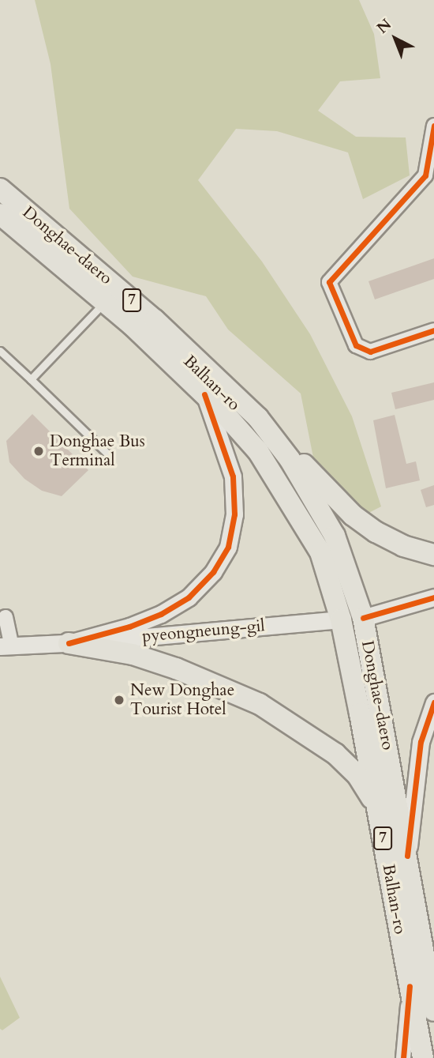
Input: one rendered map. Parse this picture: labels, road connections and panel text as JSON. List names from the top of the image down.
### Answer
{
  "streets": {
    "main road": ["Donghae-daero", "7", "Balhan-ro"],
    "street": ["pyeongneung-gil"]
  },
  "crossings": [
    ["Balhan-ro", "pyeongneung-gil"]
  ],
  "places": ["Donghae Bus Terminal", "New Donghae Tourist Hotel"],
  "north": "top left"
}
